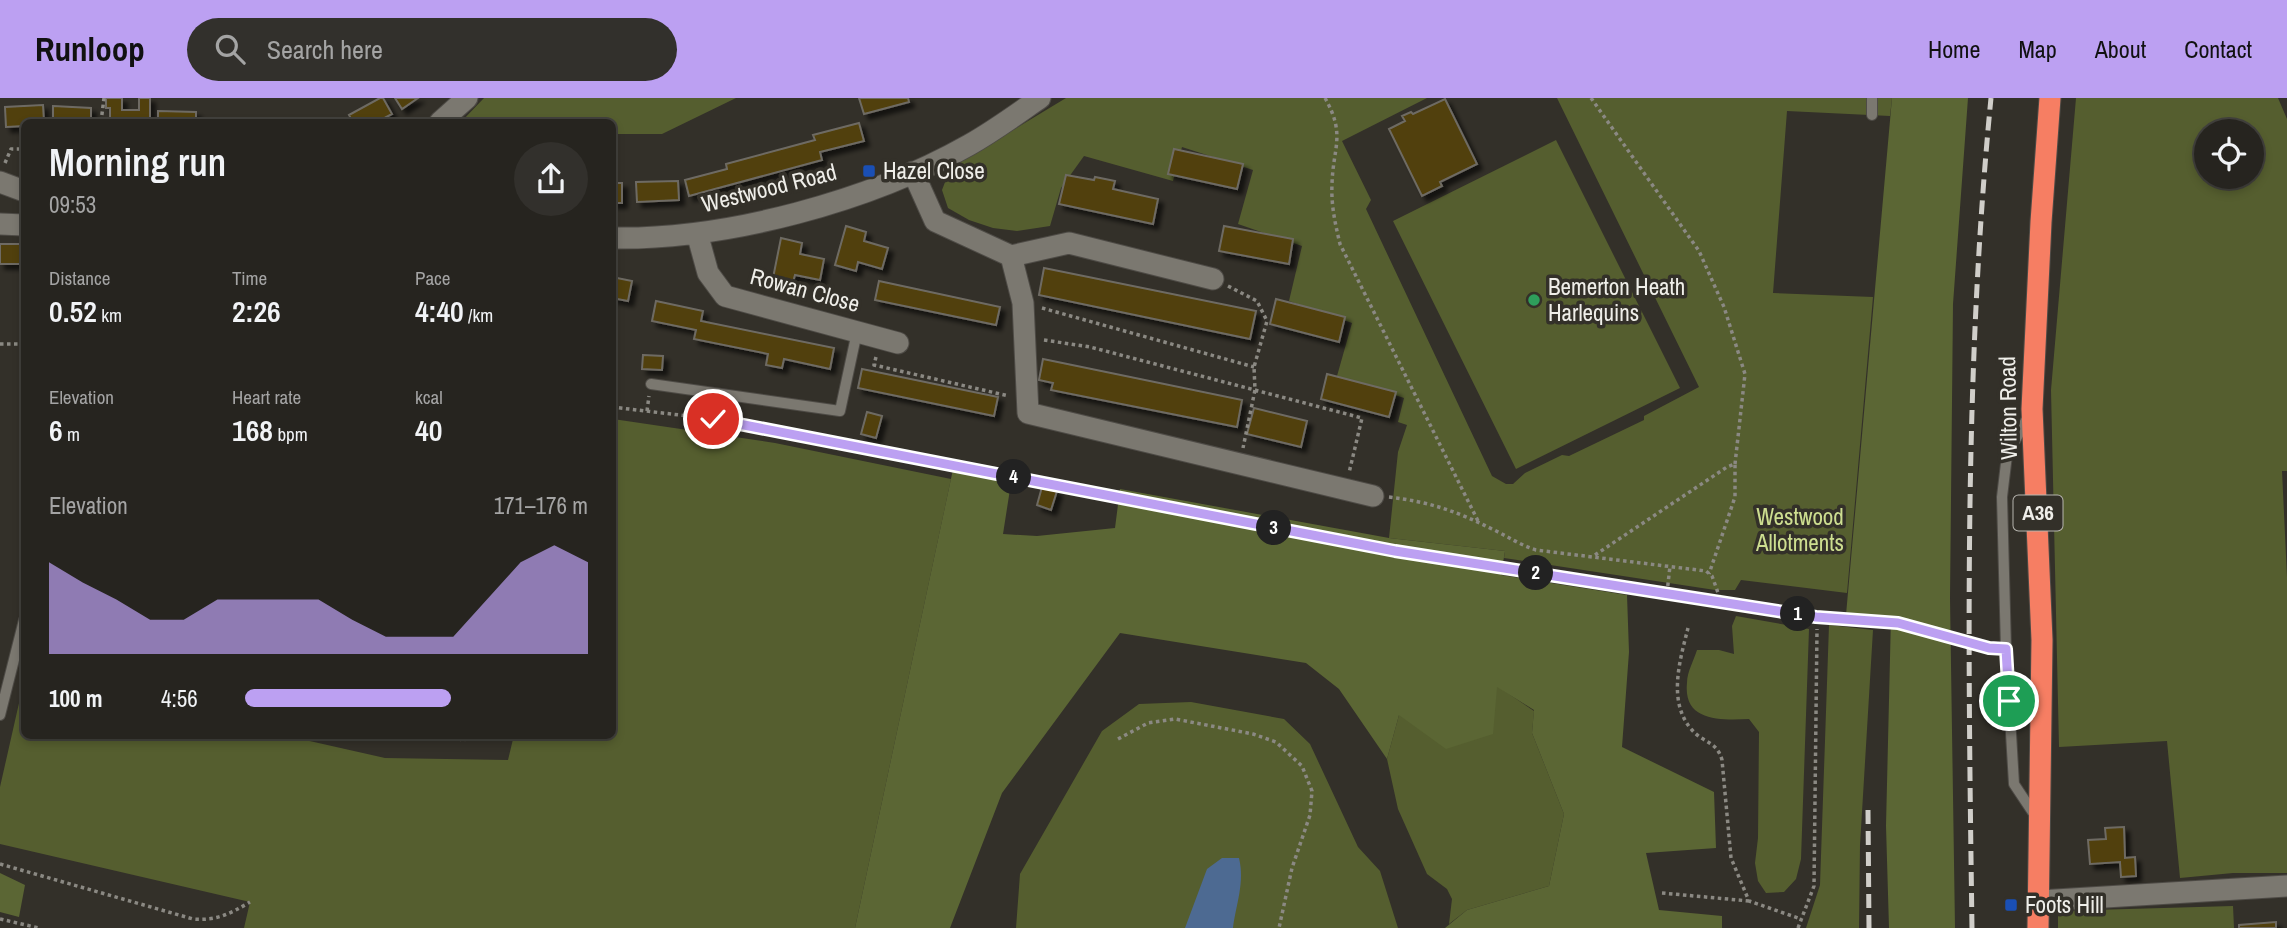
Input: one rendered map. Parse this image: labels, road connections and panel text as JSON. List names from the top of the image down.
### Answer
{
  "streets": {
    "highway": ["Wilton Road", "A36"],
    "street": ["Westwood Road", "Rowan Close"]
  },
  "crossings": [
    ["Westwood Road", "Rowan Close"]
  ],
  "parks": ["Westwood Allotments"],
  "places": {
    "transit": ["Hazel Close", "Foots Hill"],
    "other": ["Bemerton Heath Harlequins"]
  },
  "page": {
    "header": "Runloop",
    "search": "Search here",
    "nav": [
      "Home",
      "Map",
      "About",
      "Contact"
    ],
    "heading": ["Morning run", "09:53"],
    "stats": [
      ["Distance", "0.52 km"],
      ["Time", "2:26"],
      ["Pace", "4:40 /km"],
      ["Elevation", "6 m"],
      ["Heart rate", "168 bpm"],
      ["kcal", "40"]
    ],
    "pins": [
      "4",
      "3",
      "2",
      "1"
    ],
    "chart": ["Elevation", "171–176 m"],
    "list": [
      {
        "name": "100 m",
        "note": "4:56"
      }
    ]
  }
}
